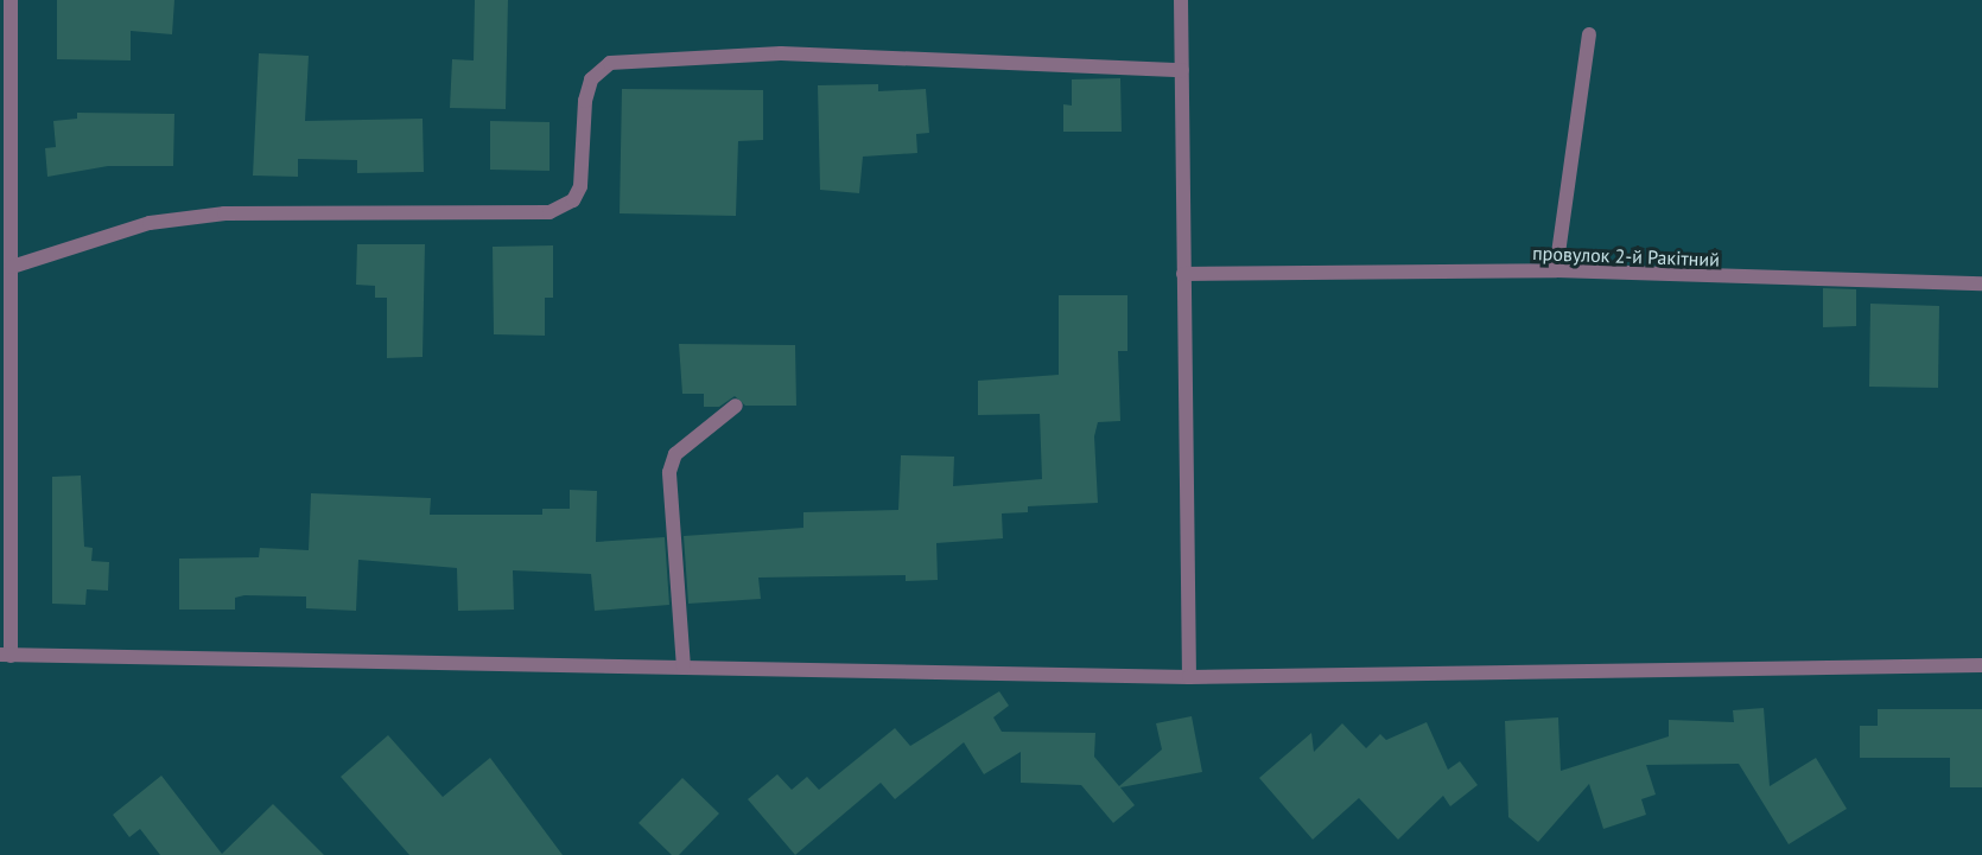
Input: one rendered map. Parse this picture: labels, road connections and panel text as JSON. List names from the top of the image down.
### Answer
{
  "streets": {
    "street": ["провулок 2-й Ракітний"]
  }
}
